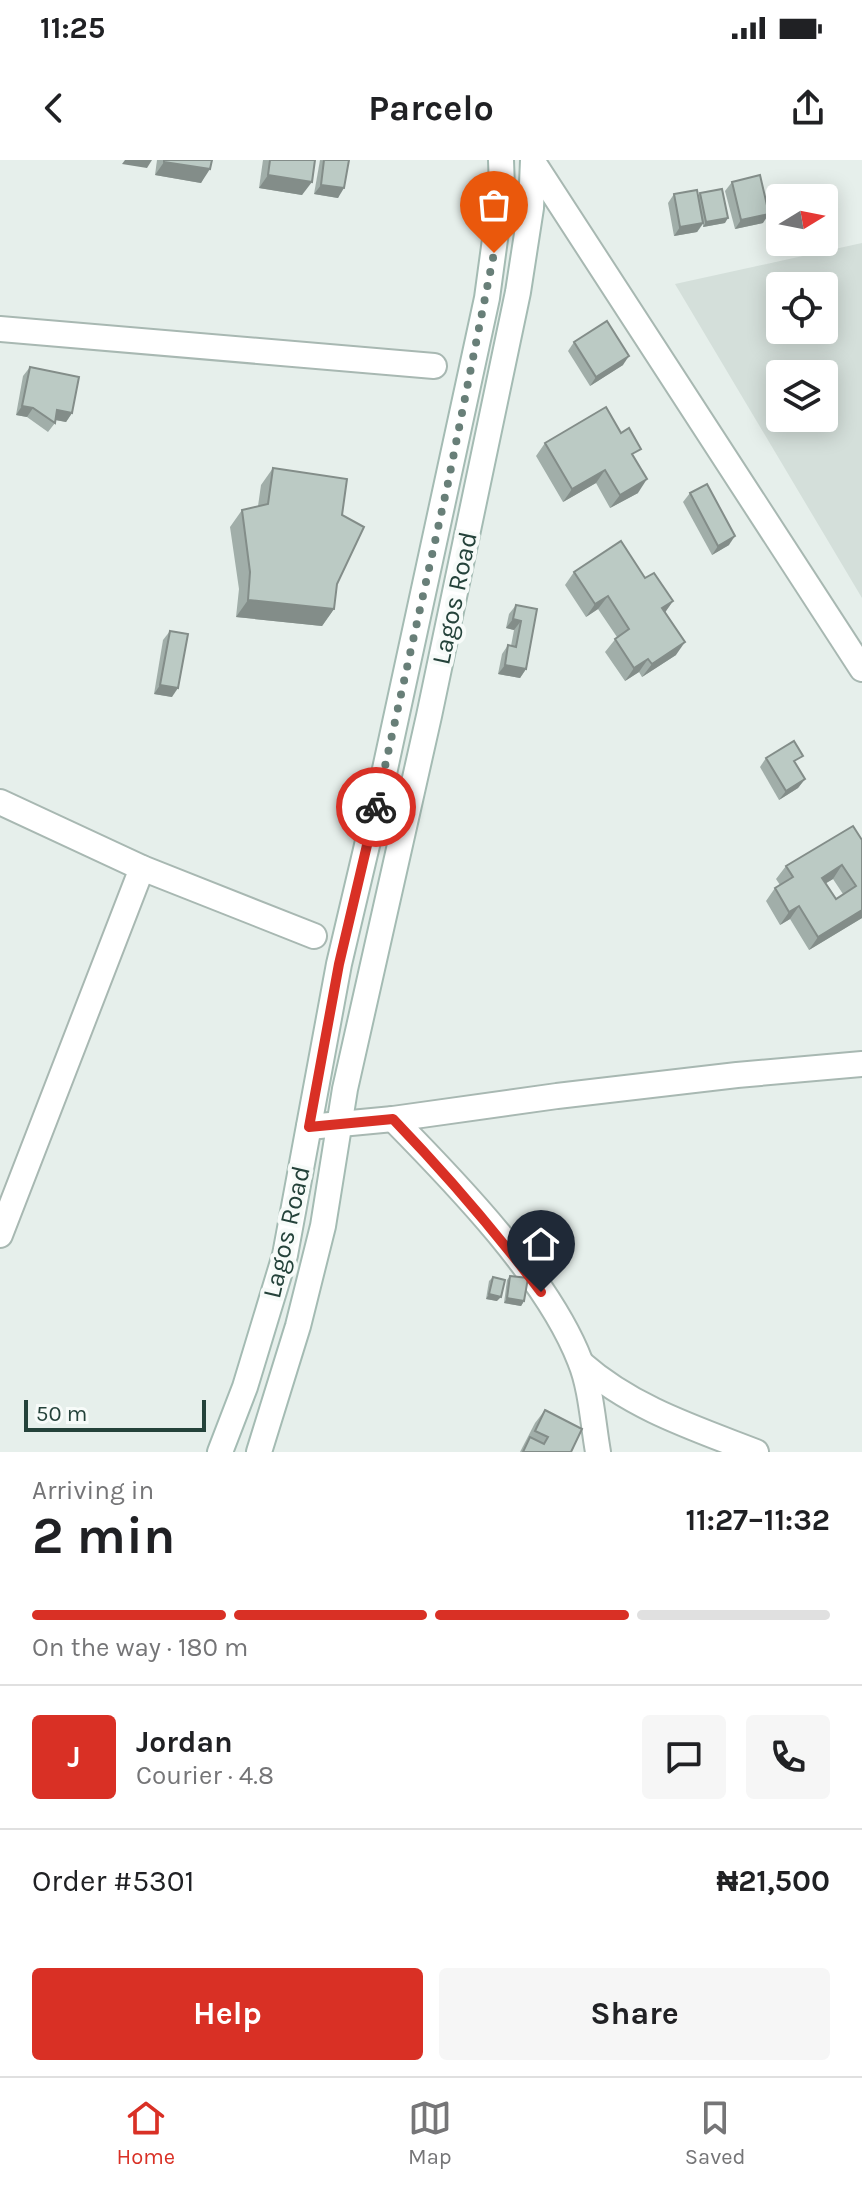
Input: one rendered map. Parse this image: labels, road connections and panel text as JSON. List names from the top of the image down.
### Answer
{
  "streets": {
    "street": ["Lagos Road"]
  },
  "scale_bar": "50 m",
  "north": "right",
  "page": {
    "status": "11:25",
    "header": "Parcelo",
    "scale": "50 m",
    "heading": ["2 min", "Arriving in", "11:27–11:32"],
    "panel": [
      "Jordan",
      "Courier · 4.8",
      "Order #5301",
      "₦21,500"
    ],
    "bar": "On the way · 180 m",
    "round": "J",
    "buttons": ["Help", "Share"],
    "tabs": ["Home", "Map", "Saved"]
  }
}
